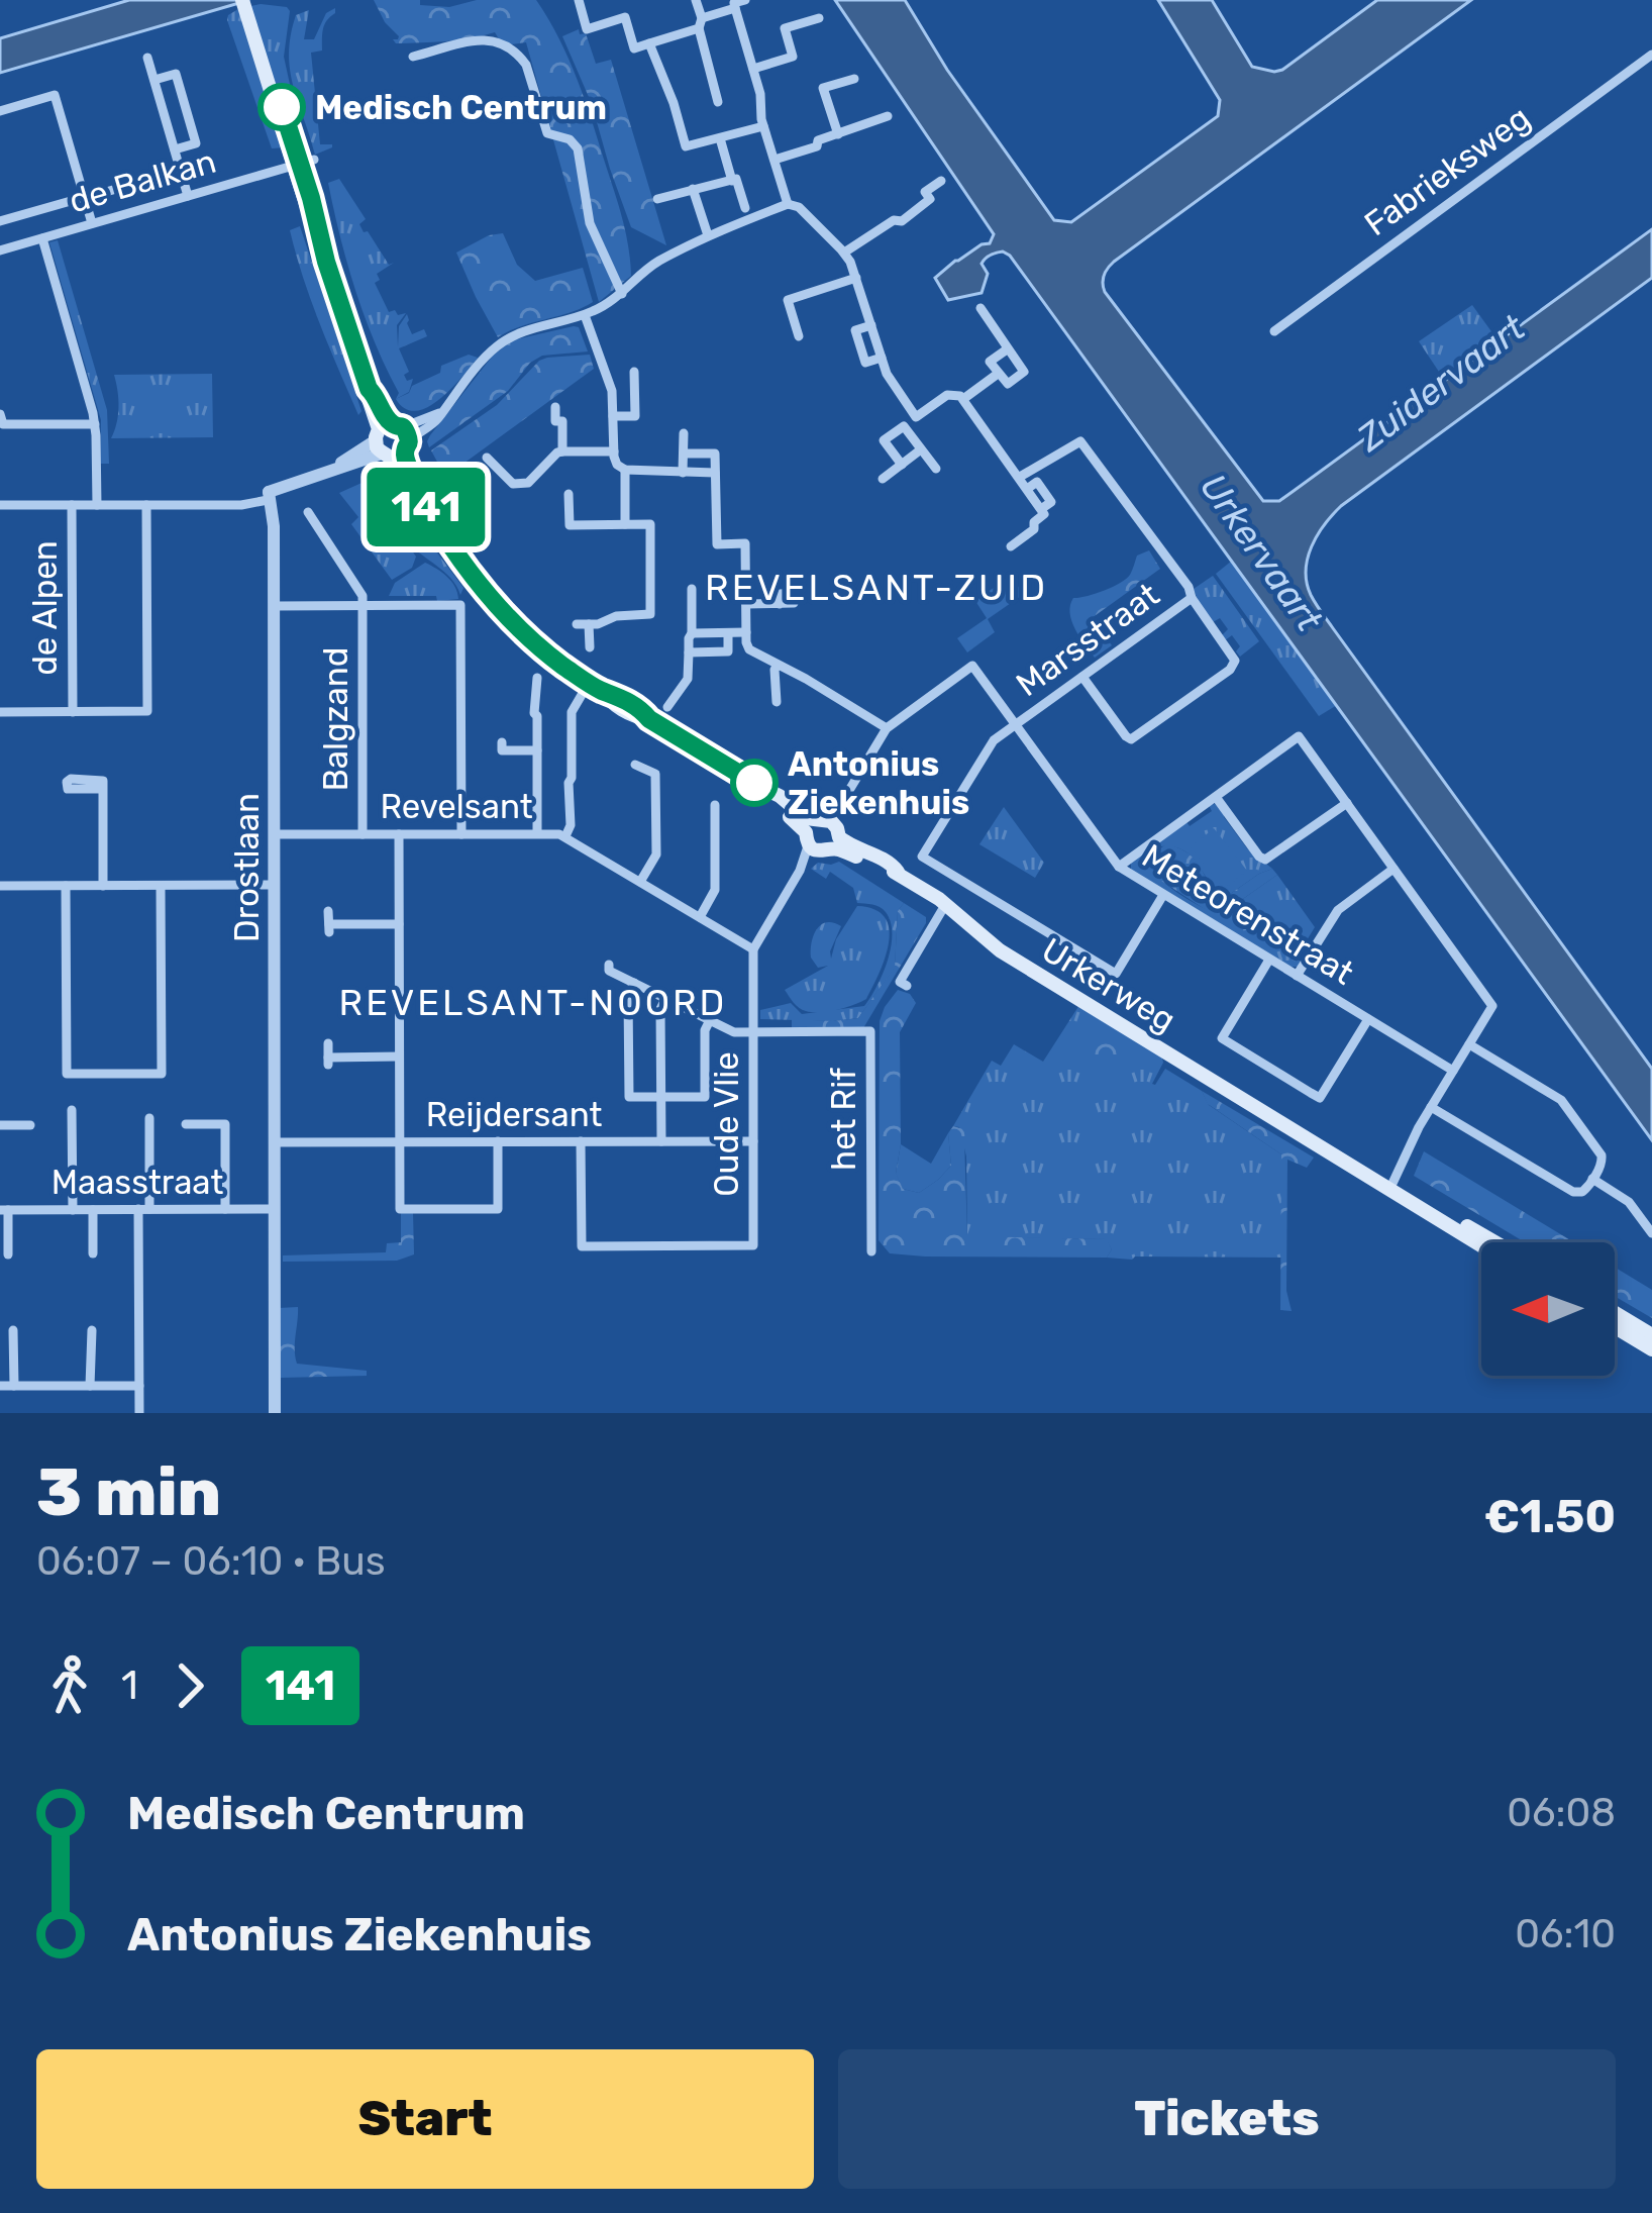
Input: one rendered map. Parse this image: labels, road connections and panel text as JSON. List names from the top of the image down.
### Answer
{
  "streets": {
    "main road": ["Urkerweg"],
    "street": [
      "Fabrieksweg",
      "de Balkan",
      "de Alpen",
      "Marsstraat",
      "Balgzand",
      "Revelsant",
      "Drostlaan",
      "Meteorenstraat",
      "Reijdersant",
      "het Rif",
      "Oude Vlie",
      "Maasstraat"
    ]
  },
  "crossings": [
    ["de Balkan", "Urkerweg"],
    ["Marsstraat", "Meteorenstraat"],
    ["Balgzand", "Revelsant"],
    ["Revelsant", "Drostlaan"],
    ["Revelsant", "Oude Vlie"],
    ["Drostlaan", "Reijdersant"],
    ["Drostlaan", "Maasstraat"],
    ["Reijdersant", "Oude Vlie"],
    ["het Rif", "Oude Vlie"]
  ],
  "districts": ["REVELSANT-ZUID", "REVELSANT-NOORD"],
  "water": ["Zuidervaart", "Urkervaart"],
  "places": ["Medisch Centrum", "Antonius Ziekenhuis"],
  "lines": ["bus line 141"],
  "north": "left",
  "page": {
    "on_map": "141",
    "heading": ["3 min", "06:07 – 06:10 · Bus", "€1.50"],
    "legs": ["1", "141"],
    "list": [
      {
        "name": "Medisch Centrum",
        "value": "06:08"
      },
      {
        "name": "Antonius Ziekenhuis",
        "value": "06:10"
      }
    ],
    "buttons": ["Start", "Tickets"]
  }
}
